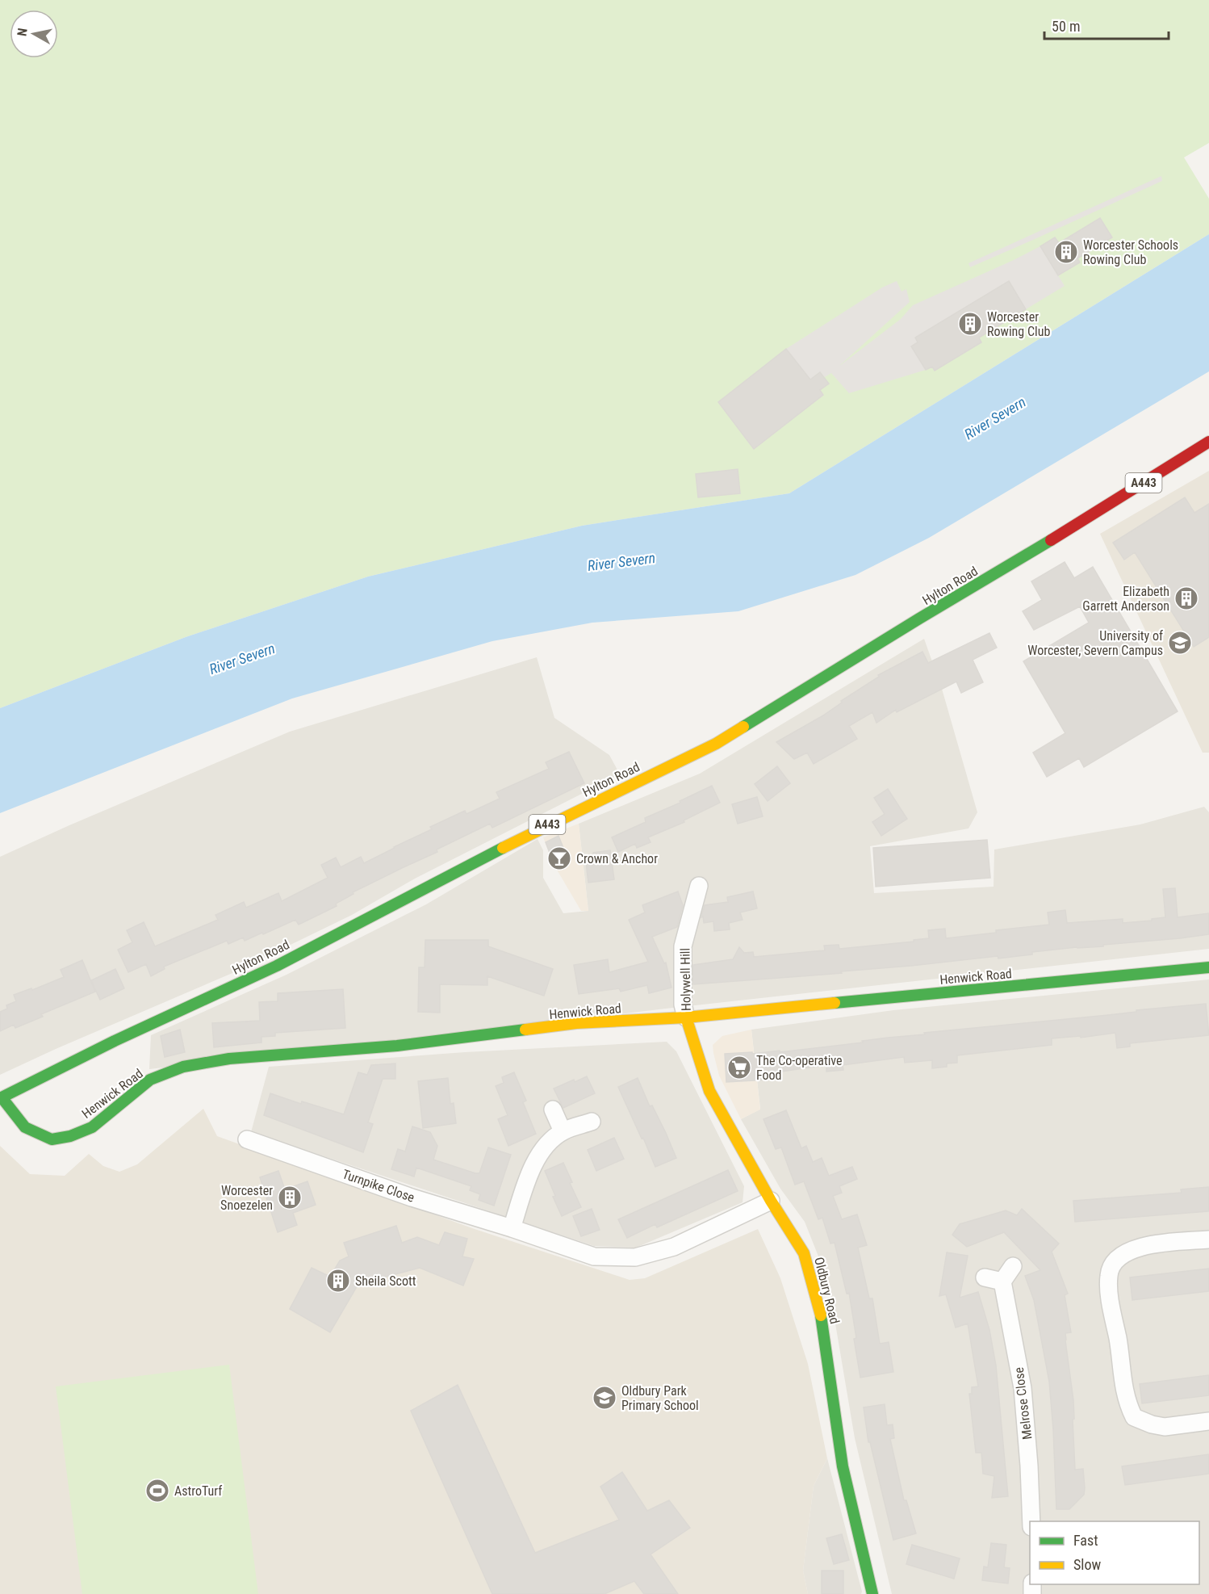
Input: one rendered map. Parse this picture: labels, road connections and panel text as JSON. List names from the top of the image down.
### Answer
{
  "streets": {
    "main road": [
      "A443",
      "Hylton Road",
      "Henwick Road",
      "Oldbury Road"
    ],
    "street": ["Holywell Hill", "Turnpike Close", "Melrose Close"]
  },
  "crossings": [
    ["Hylton Road", "Henwick Road"],
    ["Henwick Road", "Holywell Hill"],
    ["Henwick Road", "Oldbury Road"],
    ["Holywell Hill", "Oldbury Road"],
    ["Turnpike Close", "Oldbury Road"]
  ],
  "water": ["River Severn"],
  "places": {
    "building": [
      "Worcester Schools Rowing Club",
      "Worcester Rowing Club",
      "Elizabeth Garrett Anderson",
      "Worcester Snoezelen",
      "Sheila Scott"
    ],
    "school or university": ["University of Worcester, Severn Campus", "Oldbury Park Primary School"],
    "bar": ["Crown & Anchor"],
    "supermarket": ["The Co-operative Food"],
    "sports": ["AstroTurf"]
  },
  "legend": ["Fast", "Slow"],
  "scale_bar": "50 m",
  "north": "left"
}
